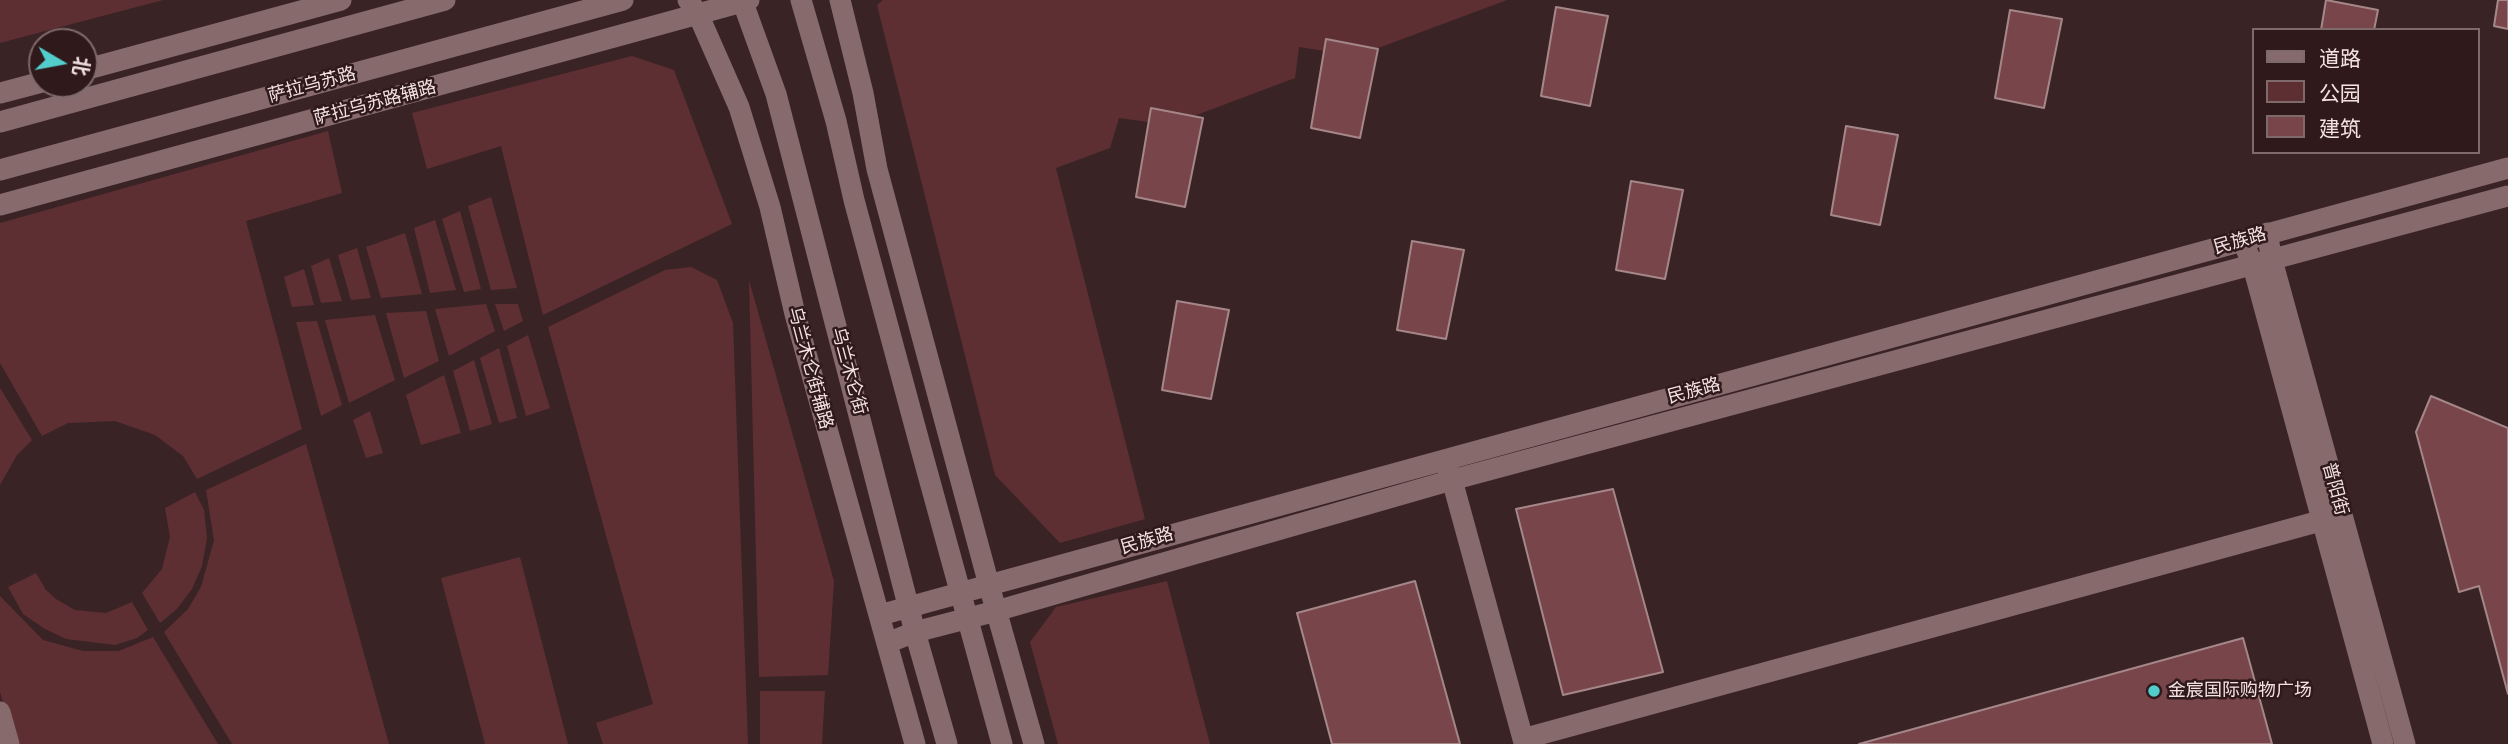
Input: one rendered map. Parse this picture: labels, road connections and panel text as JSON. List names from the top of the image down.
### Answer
{
  "streets": {
    "street": [
      "萨拉乌苏路",
      "萨拉乌苏路辅路",
      "民族路",
      "乌兰木仑街辅路",
      "乌兰木仑街",
      "普阳街"
    ]
  },
  "crossings": [
    ["萨拉乌苏路辅路", "乌兰木仑街辅路"],
    ["萨拉乌苏路辅路", "乌兰木仑街"],
    ["民族路", "乌兰木仑街辅路"],
    ["民族路", "乌兰木仑街"],
    ["民族路", "普阳街"]
  ],
  "places": ["金宸国际购物广场"],
  "legend": ["道路", "公园", "建筑"],
  "north": "right"
}
